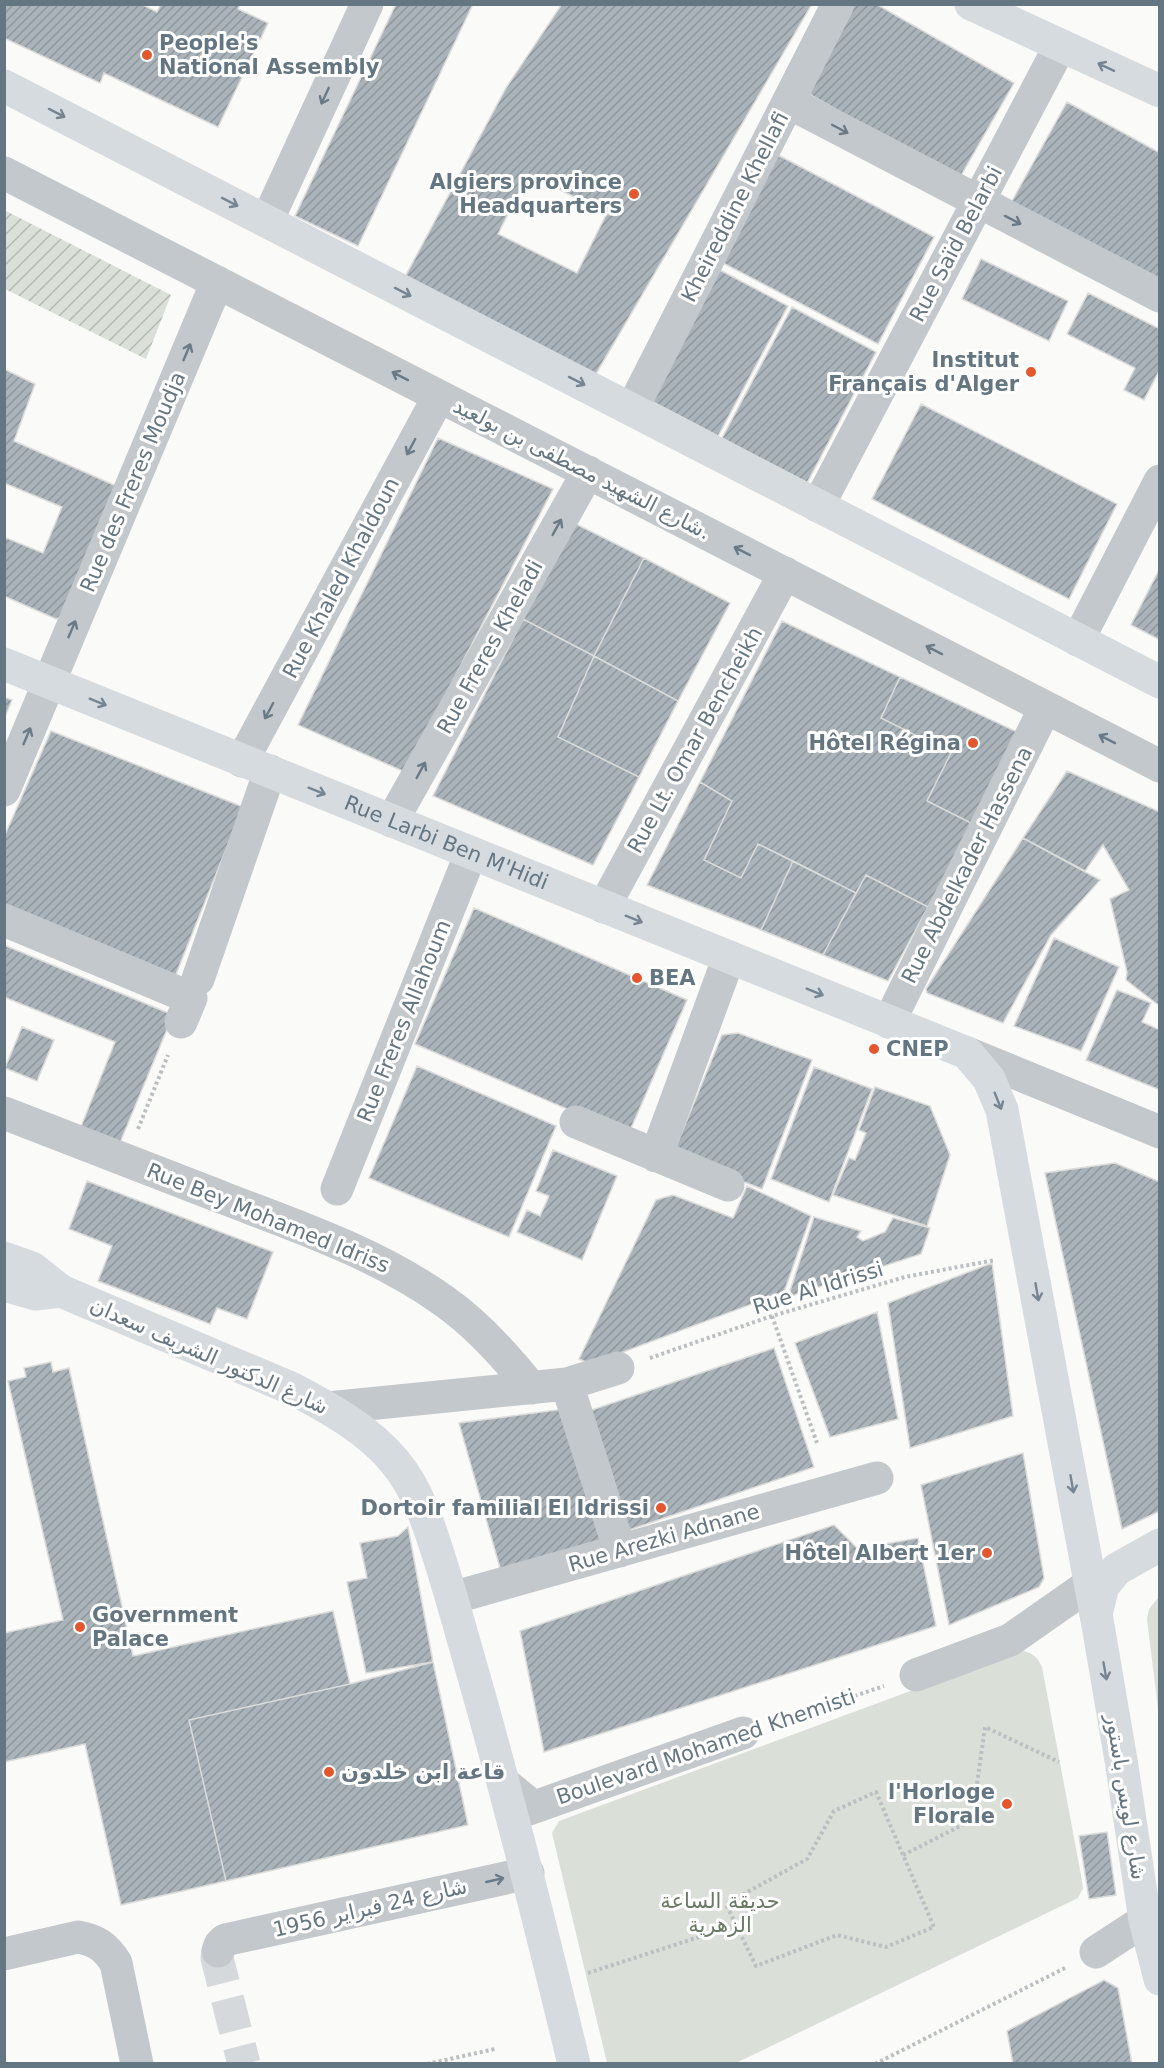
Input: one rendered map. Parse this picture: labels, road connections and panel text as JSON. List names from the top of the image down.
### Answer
{
  "streets": {
    "main road": ["Rue Larbi Ben M'Hidi", "شارغ الدكتور الشريف سعدان", "شارع لويس باستور"],
    "street": [
      "Kheireddine Khellafi",
      "Rue Saïd Belarbi",
      "شارع الشهيد مصطفى بن بولعيد.",
      "Rue des Freres Moudja",
      "Rue Khaled Khaldoun",
      "Rue Freres Kheladi",
      "Rue Lt. Omar Bencheikh",
      "Rue Abdelkader Hassena",
      "Rue Freres Allahoum",
      "Rue Bey Mohamed Idriss",
      "Rue Arezki Adnane",
      "Boulevard Mohamed Khemisti",
      "شارع 24 فبراير 1956"
    ],
    "path": ["Rue Al Idrissi"]
  },
  "crossings": [
    ["شارع الشهيد مصطفى بن بولعيد.", "Rue des Freres Moudja"],
    ["شارع الشهيد مصطفى بن بولعيد.", "Rue Khaled Khaldoun"],
    ["شارع الشهيد مصطفى بن بولعيد.", "Rue Freres Kheladi"],
    ["شارع الشهيد مصطفى بن بولعيد.", "Rue Lt. Omar Bencheikh"],
    ["شارع الشهيد مصطفى بن بولعيد.", "Rue Abdelkader Hassena"],
    ["Rue des Freres Moudja", "Rue Larbi Ben M'Hidi"],
    ["Rue Khaled Khaldoun", "Rue Larbi Ben M'Hidi"],
    ["Rue Freres Kheladi", "Rue Larbi Ben M'Hidi"],
    ["Rue Lt. Omar Bencheikh", "Rue Larbi Ben M'Hidi"],
    ["Rue Larbi Ben M'Hidi", "Rue Abdelkader Hassena"],
    ["Rue Larbi Ben M'Hidi", "Rue Freres Allahoum"],
    ["Rue Larbi Ben M'Hidi", "شارع لويس باستور"],
    ["Rue Al Idrissi", "شارع لويس باستور"],
    ["شارغ الدكتور الشريف سعدان", "Rue Arezki Adnane"],
    ["شارغ الدكتور الشريف سعدان", "Boulevard Mohamed Khemisti"],
    ["شارغ الدكتور الشريف سعدان", "شارع 24 فبراير 1956"]
  ],
  "one_way": [
    "شارع الشهيد مصطفى بن بولعيد.",
    "Rue des Freres Moudja",
    "Rue Khaled Khaldoun",
    "Rue Freres Kheladi",
    "Rue Larbi Ben M'Hidi",
    "شارع لويس باستور",
    "شارع 24 فبراير 1956"
  ],
  "parks": ["حديقة الساعة الزهرية"],
  "places": [
    "People's National Assembly",
    "Algiers province Headquarters",
    "Institut Français d'Alger",
    "Hôtel Régina",
    "BEA",
    "CNEP",
    "Dortoir familial El Idrissi",
    "Hôtel Albert 1er",
    "Government Palace",
    "قاعة ابن خلدون",
    "l'Horloge Florale"
  ]
}
